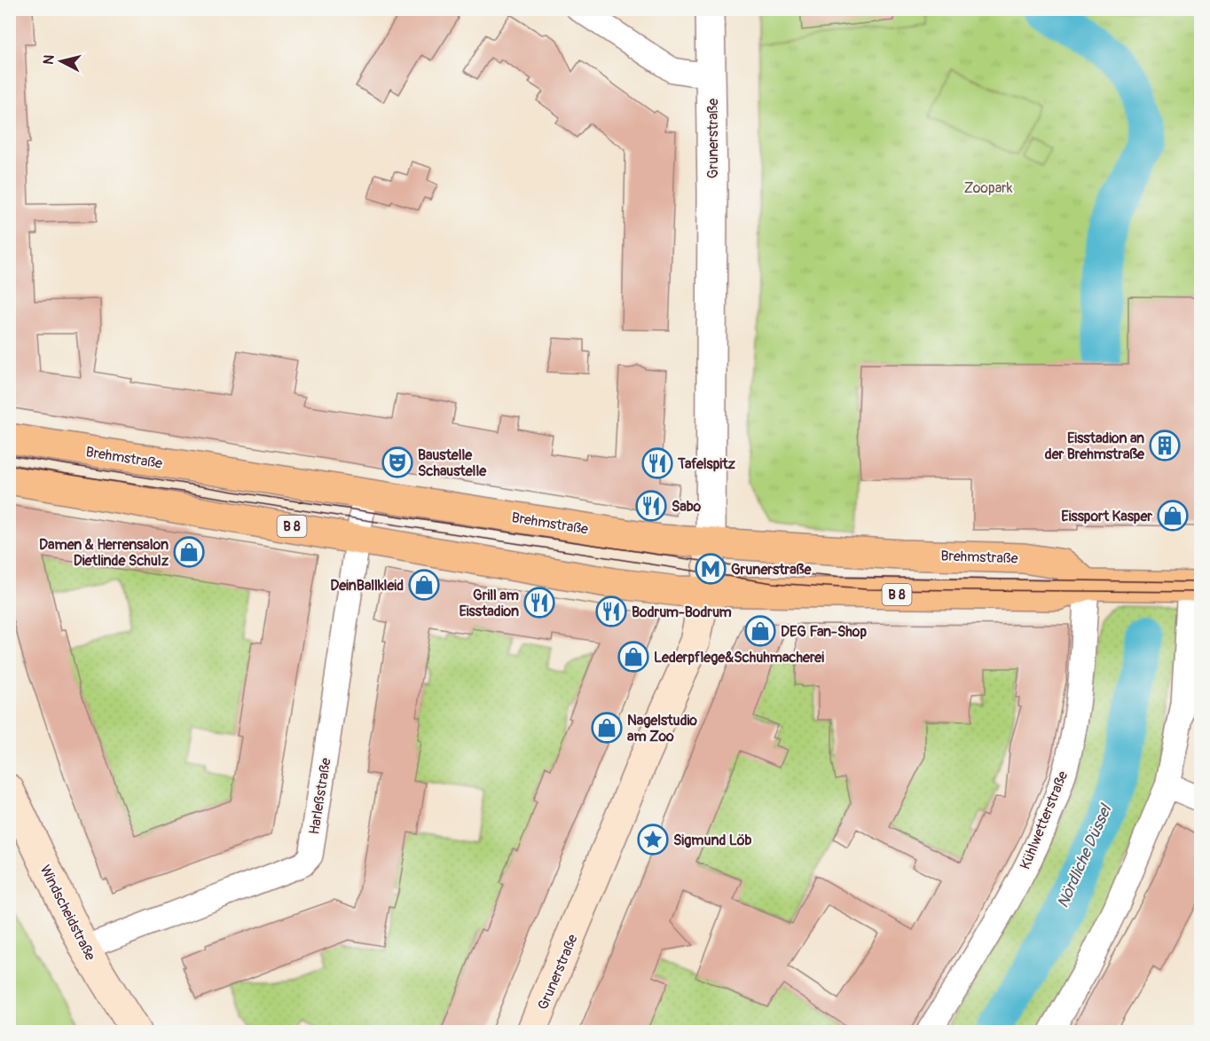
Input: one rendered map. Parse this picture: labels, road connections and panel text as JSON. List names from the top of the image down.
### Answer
{
  "streets": {
    "main road": [
      "Grunerstraße",
      "Brehmstraße",
      "B 8",
      "Windscheidstraße"
    ],
    "street": ["Harleßstraße", "Kühlwetterstraße"]
  },
  "crossings": [
    ["Grunerstraße", "Brehmstraße"],
    ["Grunerstraße", "B 8"],
    ["Brehmstraße", "B 8"],
    ["Brehmstraße", "Harleßstraße"],
    ["Brehmstraße", "Kühlwetterstraße"],
    ["B 8", "Harleßstraße"],
    ["B 8", "Kühlwetterstraße"],
    ["Harleßstraße", "Windscheidstraße"]
  ],
  "water": ["Nördliche Düssel"],
  "parks": ["Zoopark"],
  "places": {
    "building": ["Eisstadion an der Brehmstraße"],
    "theatre": ["Baustelle Schaustelle"],
    "restaurant": [
      "Tafelspitz",
      "Sabo",
      "Grill am Eisstadion",
      "Bodrum-Bodrum"
    ],
    "shop": [
      "Eissport Kasper",
      "Damen & Herrensalon Dietlinde Schulz",
      "DeinBallkleid",
      "DEG Fan-Shop",
      "Lederpflege&Schuhmacherei",
      "Nagelstudio am Zoo"
    ],
    "metro station": ["Grunerstraße"],
    "place": ["Sigmund Löb"]
  },
  "north": "left"
}
